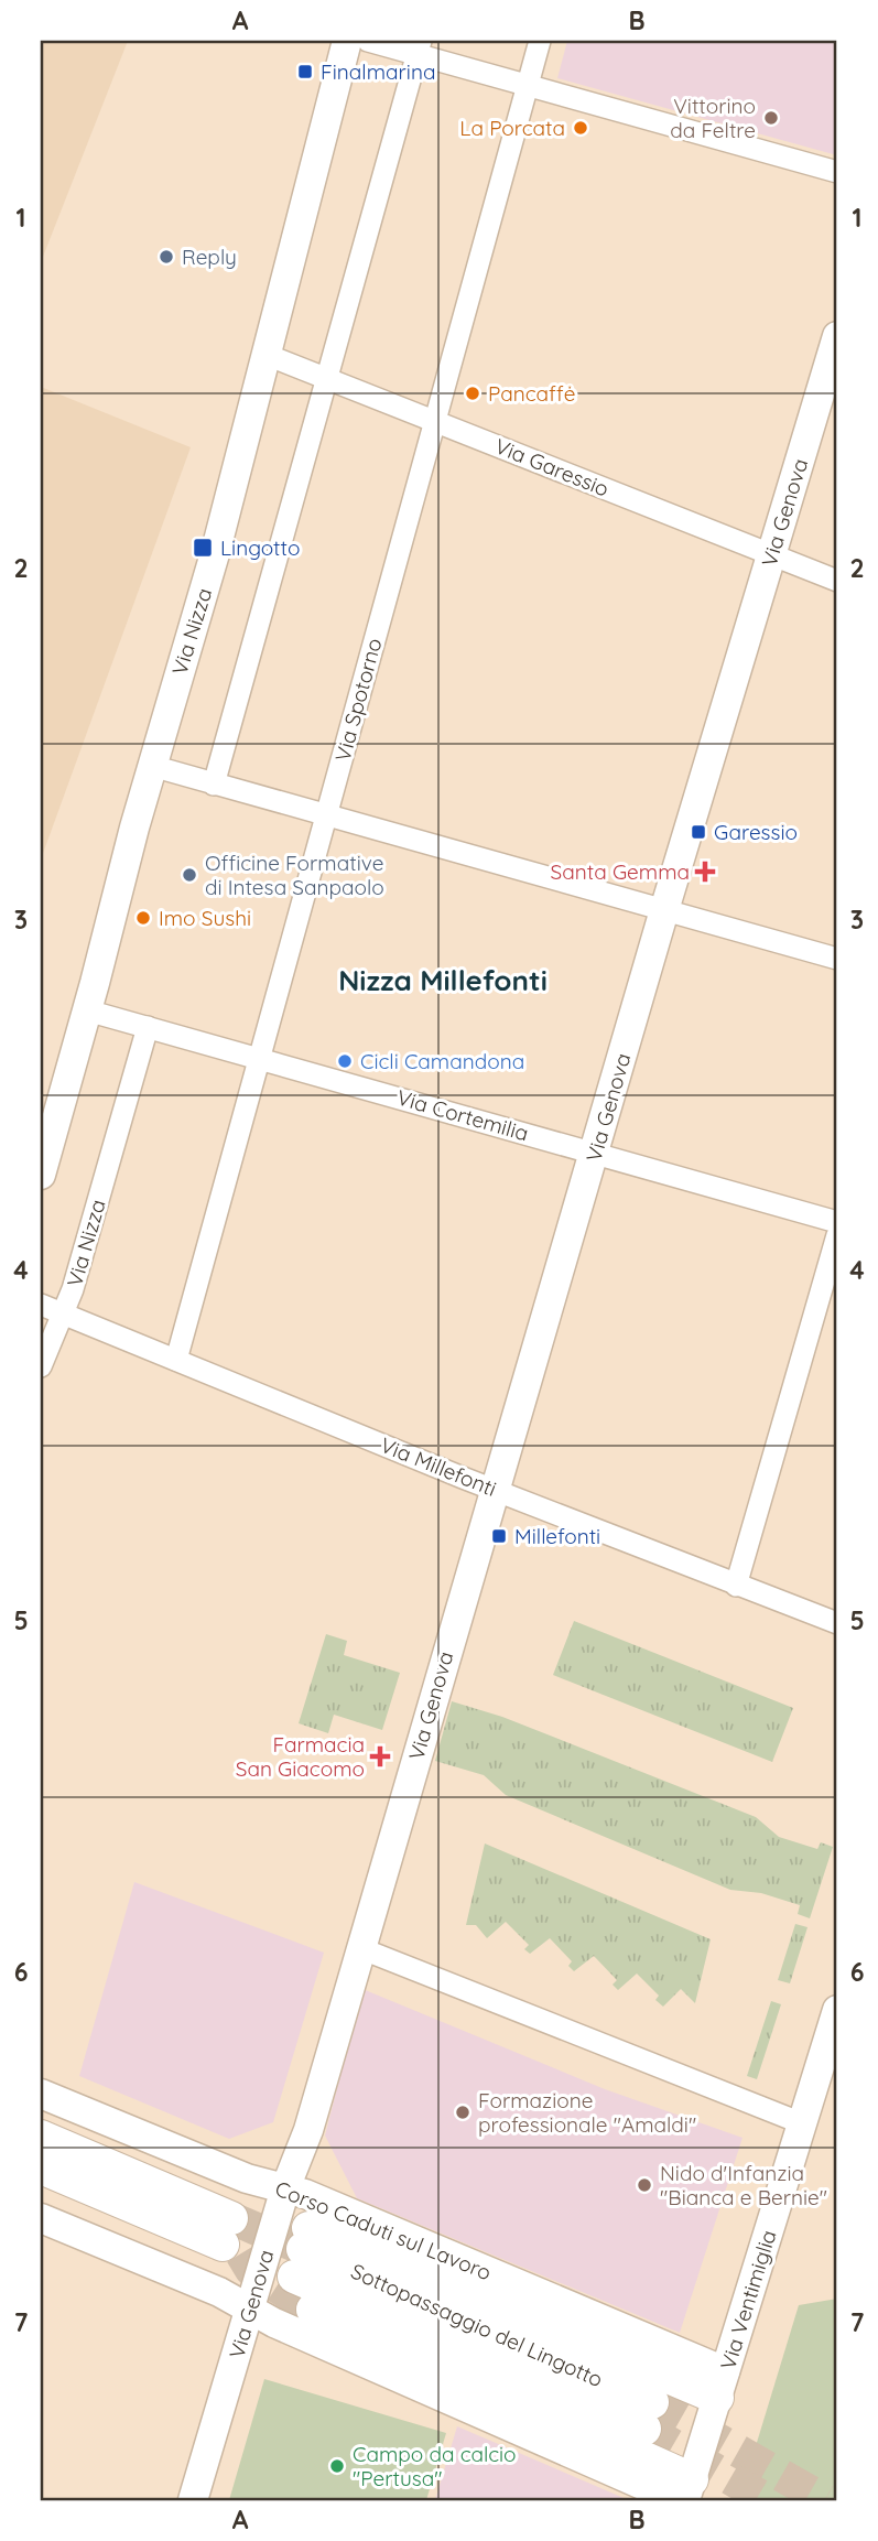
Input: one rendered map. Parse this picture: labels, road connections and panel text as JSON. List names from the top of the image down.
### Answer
{
  "streets": {
    "main road": ["Sottopassaggio del Lingotto"],
    "street": [
      "Via Garessio",
      "Via Genova",
      "Via Nizza",
      "Via Spotorno",
      "Via Cortemilia",
      "Via Millefonti",
      "Corso Caduti sul Lavoro",
      "Via Ventimiglia"
    ]
  },
  "crossings": [
    ["Via Garessio", "Via Genova"],
    ["Via Garessio", "Via Nizza"],
    ["Via Garessio", "Via Spotorno"],
    ["Via Genova", "Via Cortemilia"],
    ["Via Genova", "Via Millefonti"],
    ["Via Genova", "Corso Caduti sul Lavoro"],
    ["Via Nizza", "Via Cortemilia"],
    ["Via Nizza", "Via Millefonti"],
    ["Via Spotorno", "Via Cortemilia"],
    ["Via Spotorno", "Via Millefonti"],
    ["Corso Caduti sul Lavoro", "Via Ventimiglia"],
    ["Corso Caduti sul Lavoro", "Sottopassaggio del Lingotto"],
    ["Via Ventimiglia", "Sottopassaggio del Lingotto"]
  ],
  "districts": ["Nizza Millefonti"],
  "places": {
    "transit": [
      "Finalmarina",
      "Lingotto",
      "Garessio",
      "Millefonti"
    ],
    "other": [
      "Vittorino da Feltre",
      "La Porcata",
      "Reply",
      "Pancaffė",
      "Officine Formative di Intesa Sanpaolo",
      "Imo Sushi",
      "Cicli Camandona",
      "Formazione professionale \"Amaldi\"",
      "Nido d'Infanzia \"Bianca e Bernie\"",
      "Campo da calcio \"Pertusa\""
    ],
    "health": ["Santa Gemma", "Farmacia San Giacomo"]
  },
  "grid": {
    "columns": ["A", "B"],
    "rows": [
      "1",
      "2",
      "3",
      "4",
      "5",
      "6",
      "7"
    ]
  }
}
